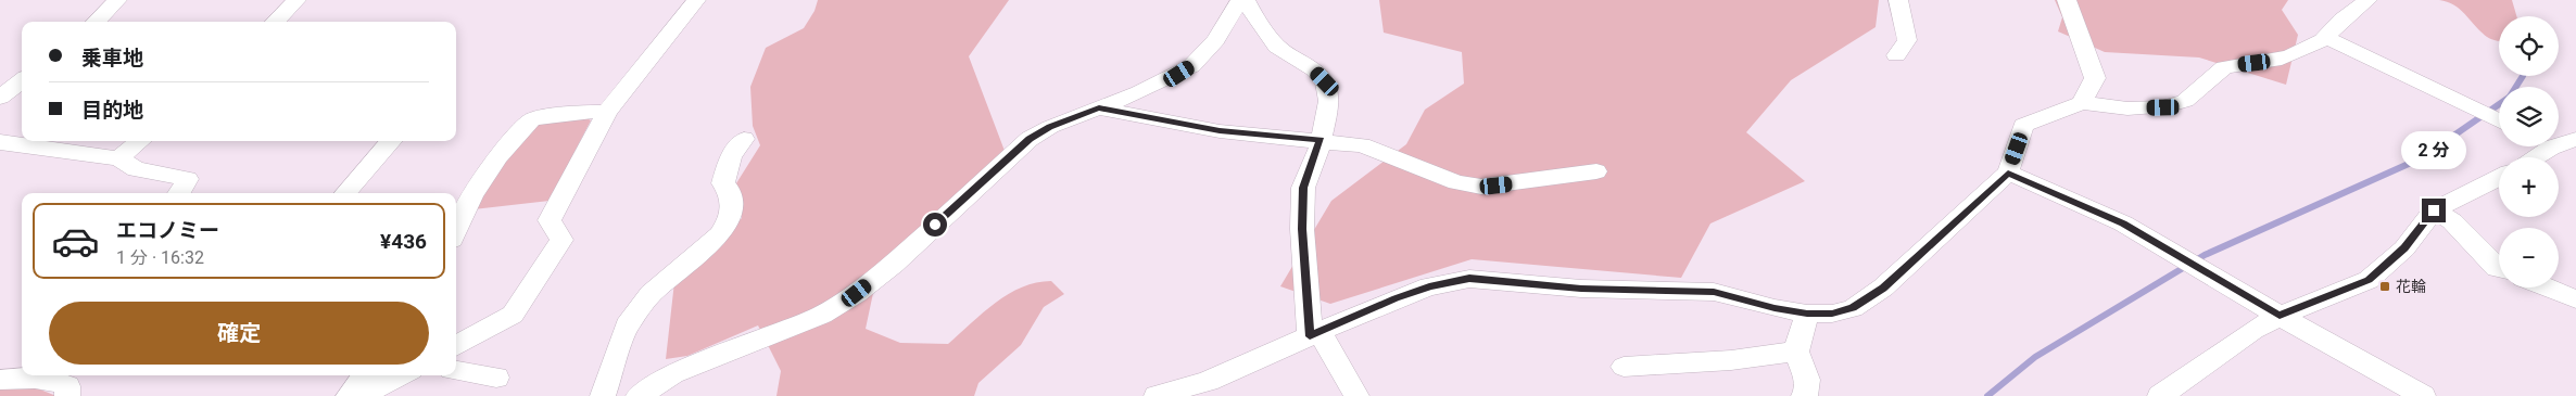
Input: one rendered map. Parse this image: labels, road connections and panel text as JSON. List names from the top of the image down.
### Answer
{
  "places": {
    "transit": ["花輪"]
  },
  "page": {
    "map_buttons": ["+", "−"],
    "banner": ["乗車地", "目的地"],
    "bubble": "2 分",
    "list": [
      {
        "name": "エコノミー",
        "note": "1 分 · 16:32",
        "value": "¥436"
      }
    ],
    "buttons": "確定"
  }
}
